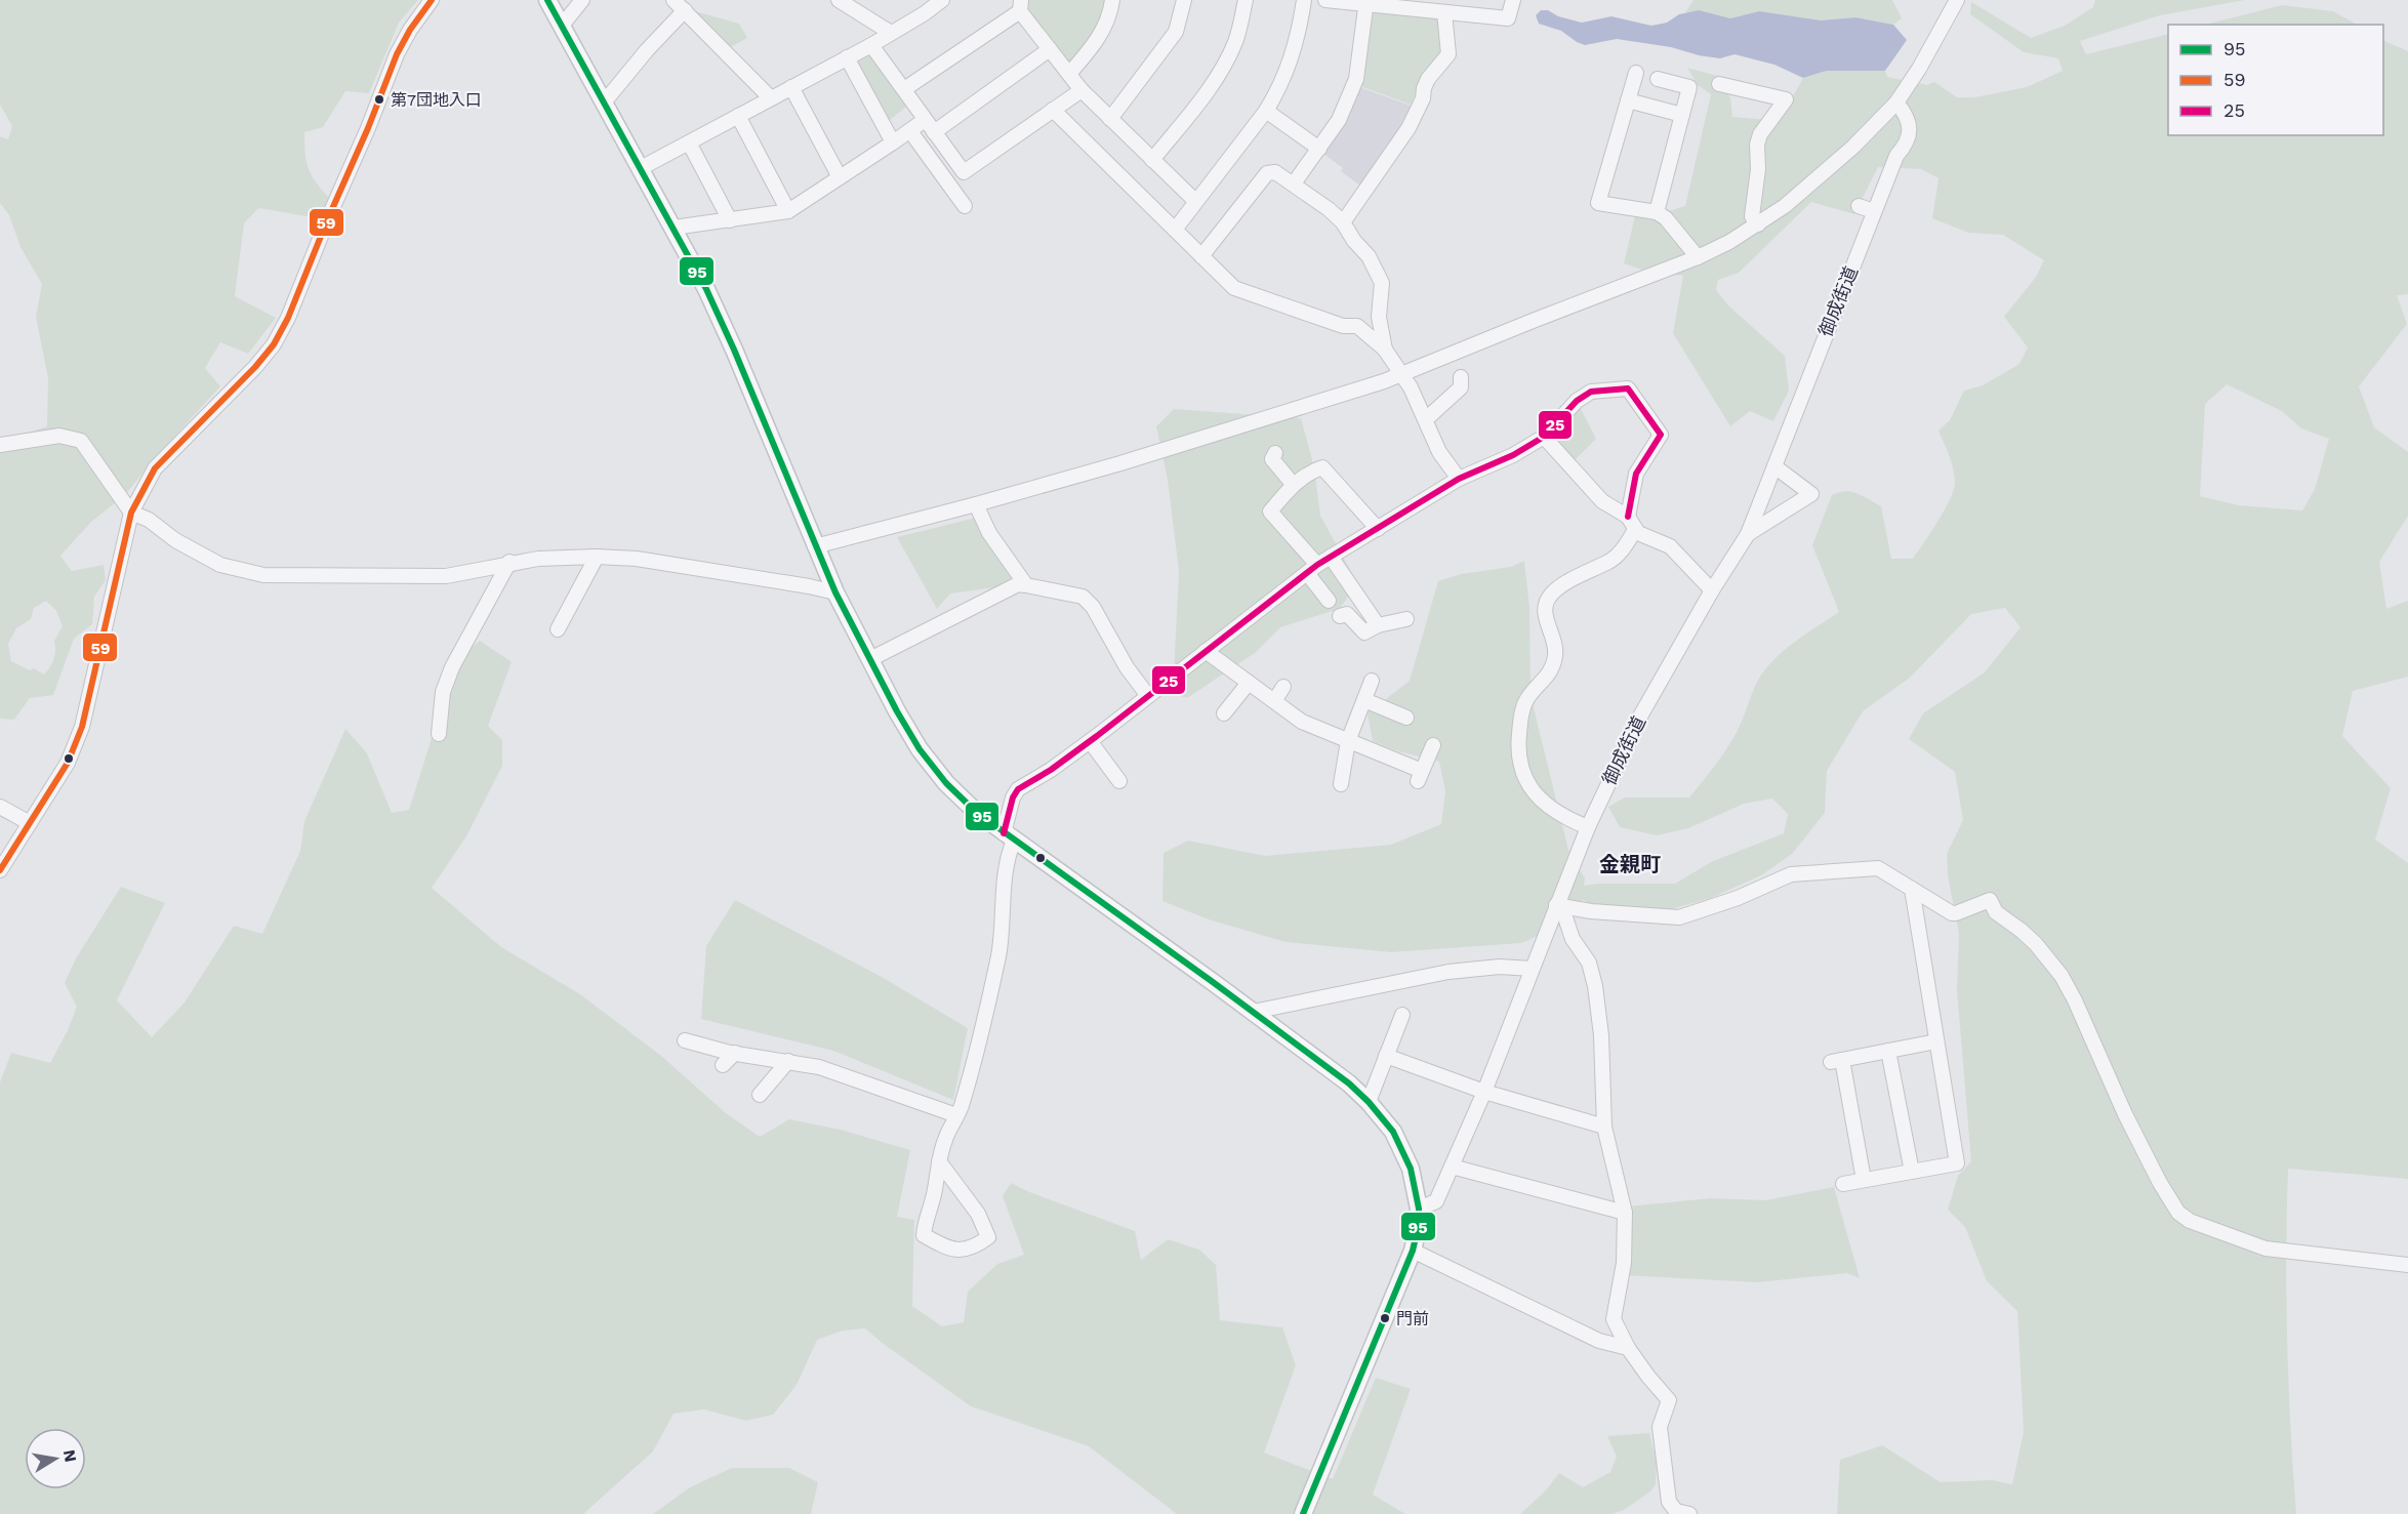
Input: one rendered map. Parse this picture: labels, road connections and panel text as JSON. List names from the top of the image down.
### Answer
{
  "streets": {
    "street": ["御成街道"]
  },
  "districts": ["金親町"],
  "places": ["第7団地入口", "門前"],
  "lines": ["transit line 95", "transit line 59", "transit line 25"],
  "legend": ["95", "59", "25"],
  "north": "right"
}
